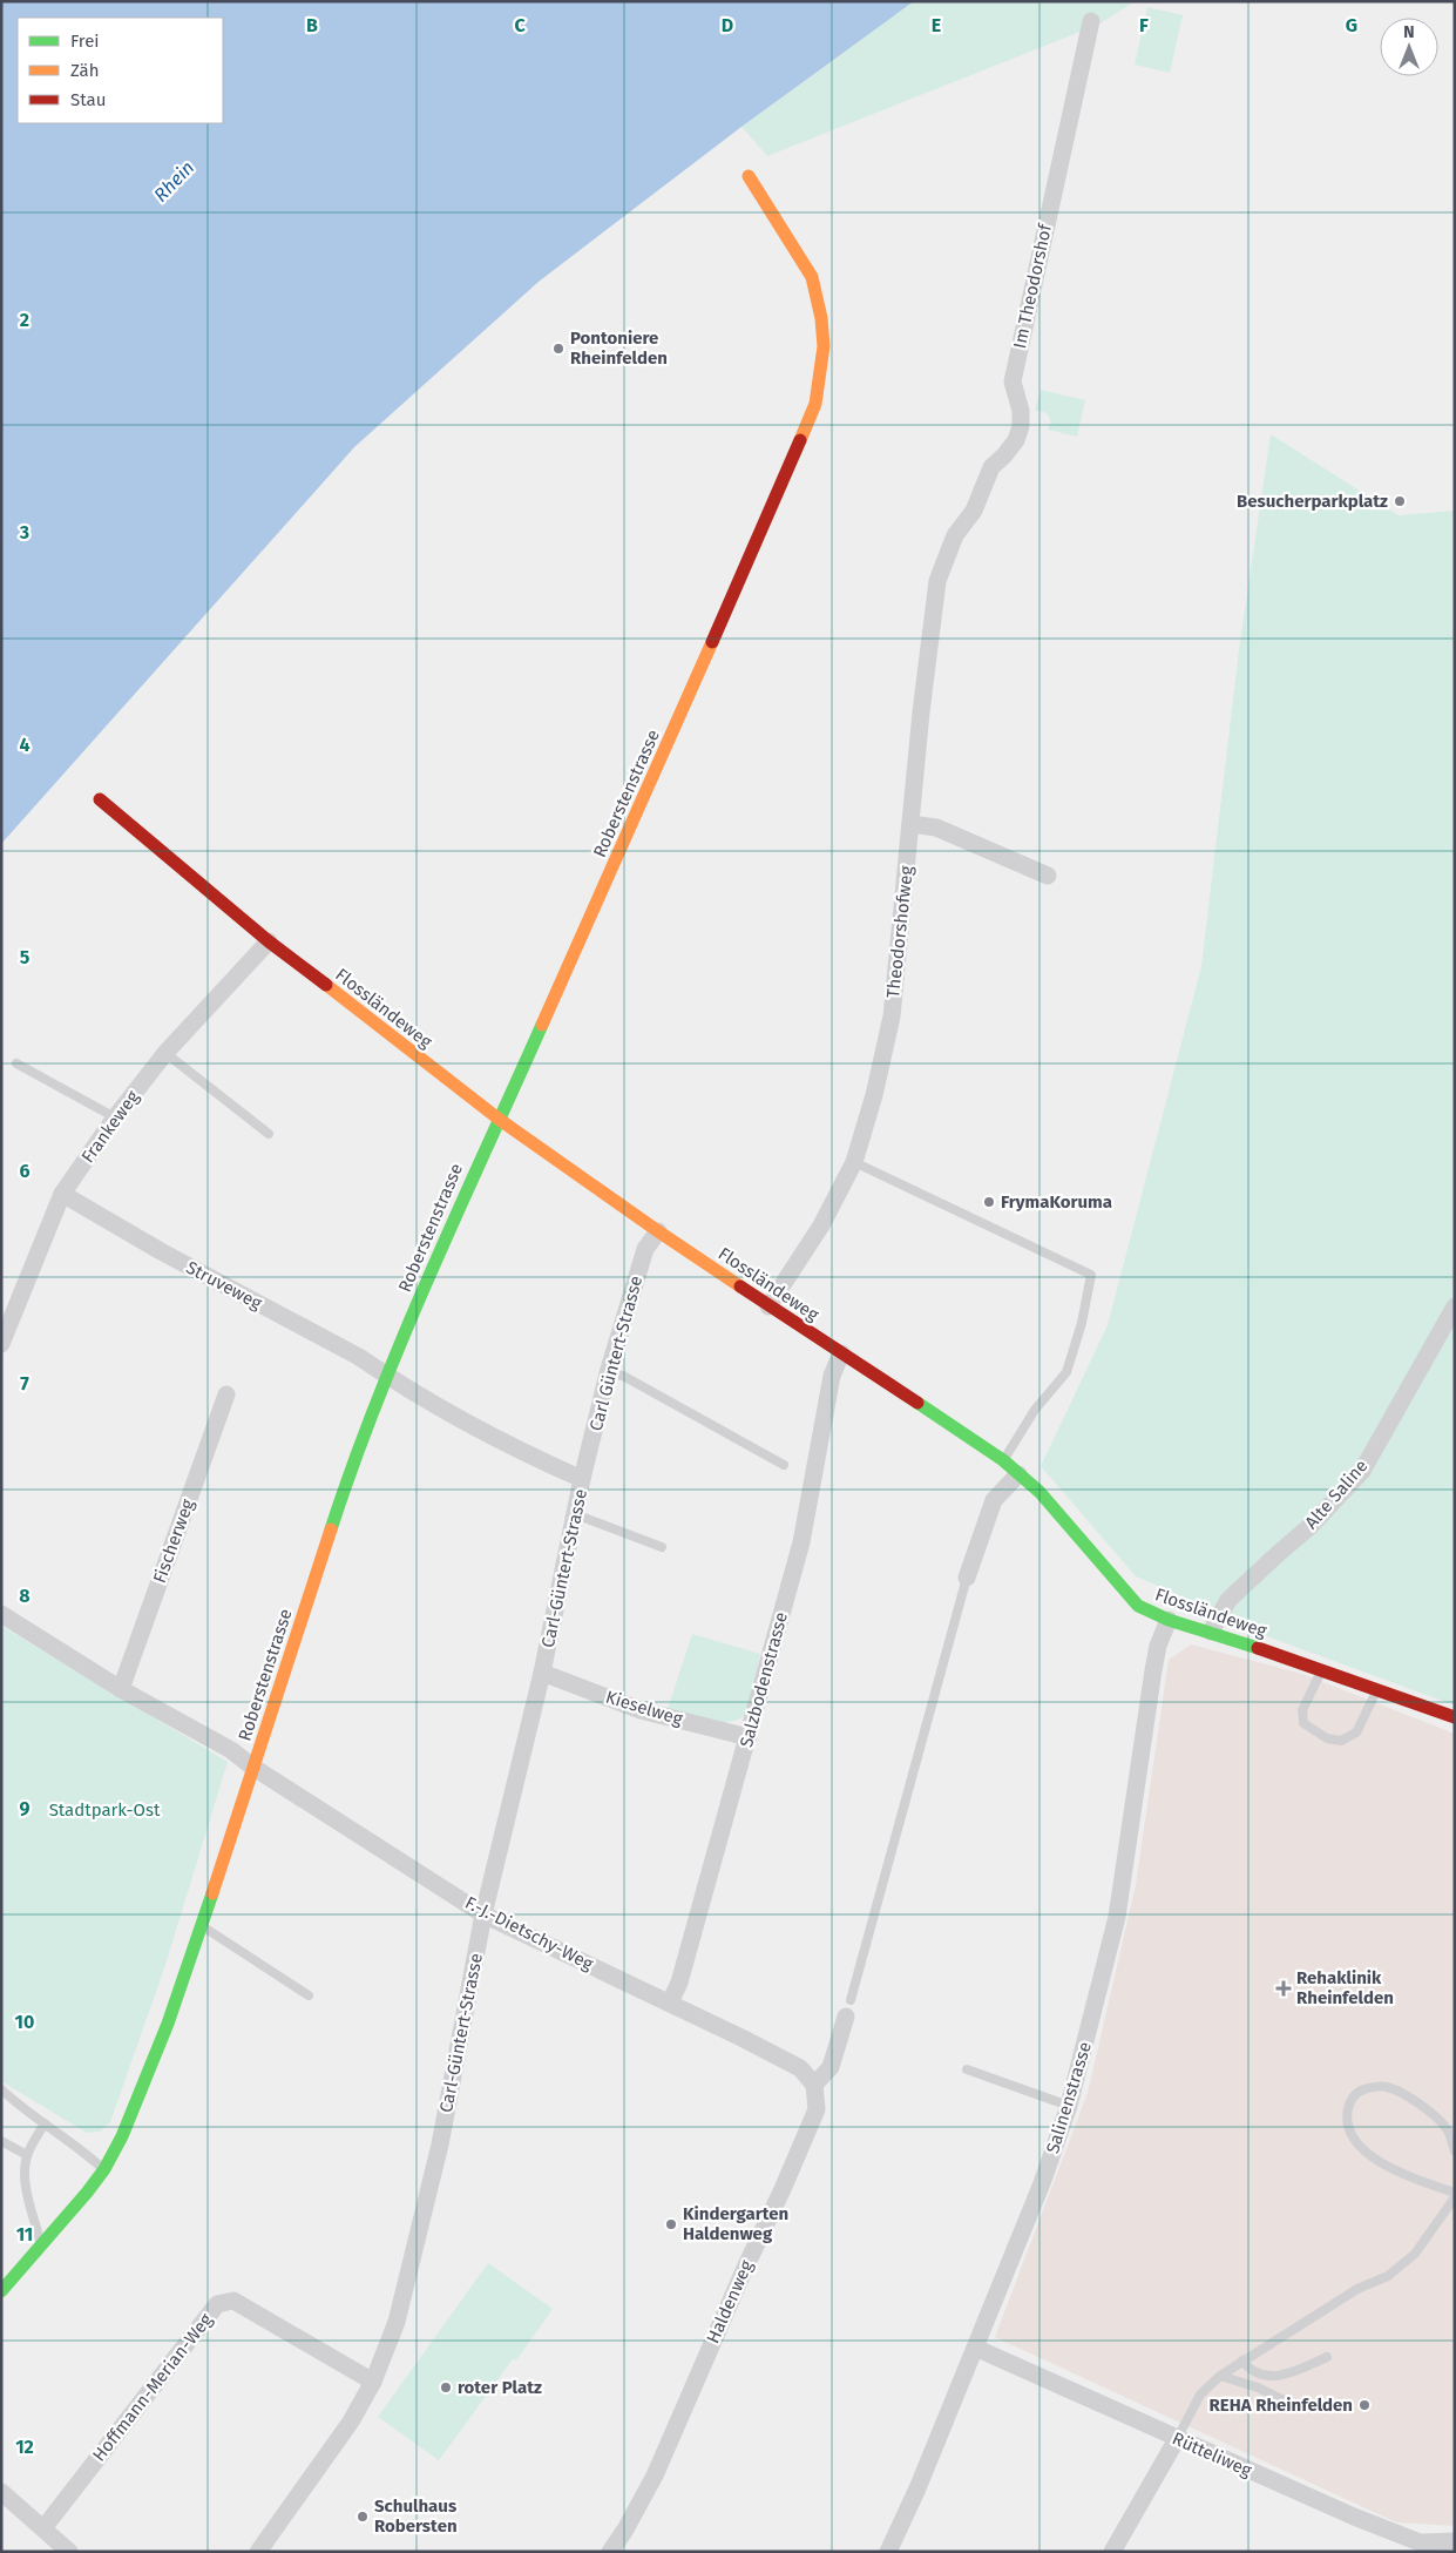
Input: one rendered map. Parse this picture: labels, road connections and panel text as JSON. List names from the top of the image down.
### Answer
{
  "streets": {
    "street": [
      "Im Theodorshof",
      "Roberstenstrasse",
      "Theodorshofweg",
      "Flossländeweg",
      "Frankeweg",
      "Struveweg",
      "Carl Güntert-Strasse",
      "Alte Saline",
      "Fischerweg",
      "Carl-Güntert-Strasse",
      "Salzbodenstrasse",
      "Kieselweg",
      "F.-J.-Dietschy-Weg",
      "Salinenstrasse",
      "Haldenweg",
      "Hoffmann-Merian-Weg",
      "Rütteliweg"
    ]
  },
  "crossings": [
    ["Im Theodorshof", "Theodorshofweg"],
    ["Roberstenstrasse", "Flossländeweg"],
    ["Roberstenstrasse", "Struveweg"],
    ["Roberstenstrasse", "F.-J.-Dietschy-Weg"],
    ["Theodorshofweg", "Flossländeweg"],
    ["Flossländeweg", "Frankeweg"],
    ["Flossländeweg", "Carl Güntert-Strasse"],
    ["Flossländeweg", "Alte Saline"],
    ["Flossländeweg", "Salzbodenstrasse"],
    ["Flossländeweg", "Salinenstrasse"],
    ["Frankeweg", "Struveweg"],
    ["Struveweg", "Carl Güntert-Strasse"],
    ["Struveweg", "Carl-Güntert-Strasse"],
    ["Carl Güntert-Strasse", "Carl-Güntert-Strasse"],
    ["Carl-Güntert-Strasse", "Kieselweg"],
    ["Carl-Güntert-Strasse", "F.-J.-Dietschy-Weg"],
    ["Carl-Güntert-Strasse", "Hoffmann-Merian-Weg"],
    ["Salzbodenstrasse", "Kieselweg"],
    ["Salzbodenstrasse", "F.-J.-Dietschy-Weg"],
    ["F.-J.-Dietschy-Weg", "Haldenweg"],
    ["Salinenstrasse", "Rütteliweg"]
  ],
  "water": ["Rhein"],
  "parks": ["Stadtpark-Ost"],
  "places": {
    "other": [
      "Pontoniere Rheinfelden",
      "Besucherparkplatz",
      "FrymaKoruma",
      "Kindergarten Haldenweg",
      "roter Platz",
      "REHA Rheinfelden",
      "Schulhaus Robersten"
    ],
    "health": ["Rehaklinik Rheinfelden"]
  },
  "legend": ["Frei", "Zäh", "Stau"],
  "north": "top",
  "grid": {
    "columns": [
      "B",
      "C",
      "D",
      "E",
      "F",
      "G"
    ],
    "rows": [
      "2",
      "3",
      "4",
      "5",
      "6",
      "7",
      "8",
      "9",
      "10",
      "11",
      "12"
    ]
  }
}
